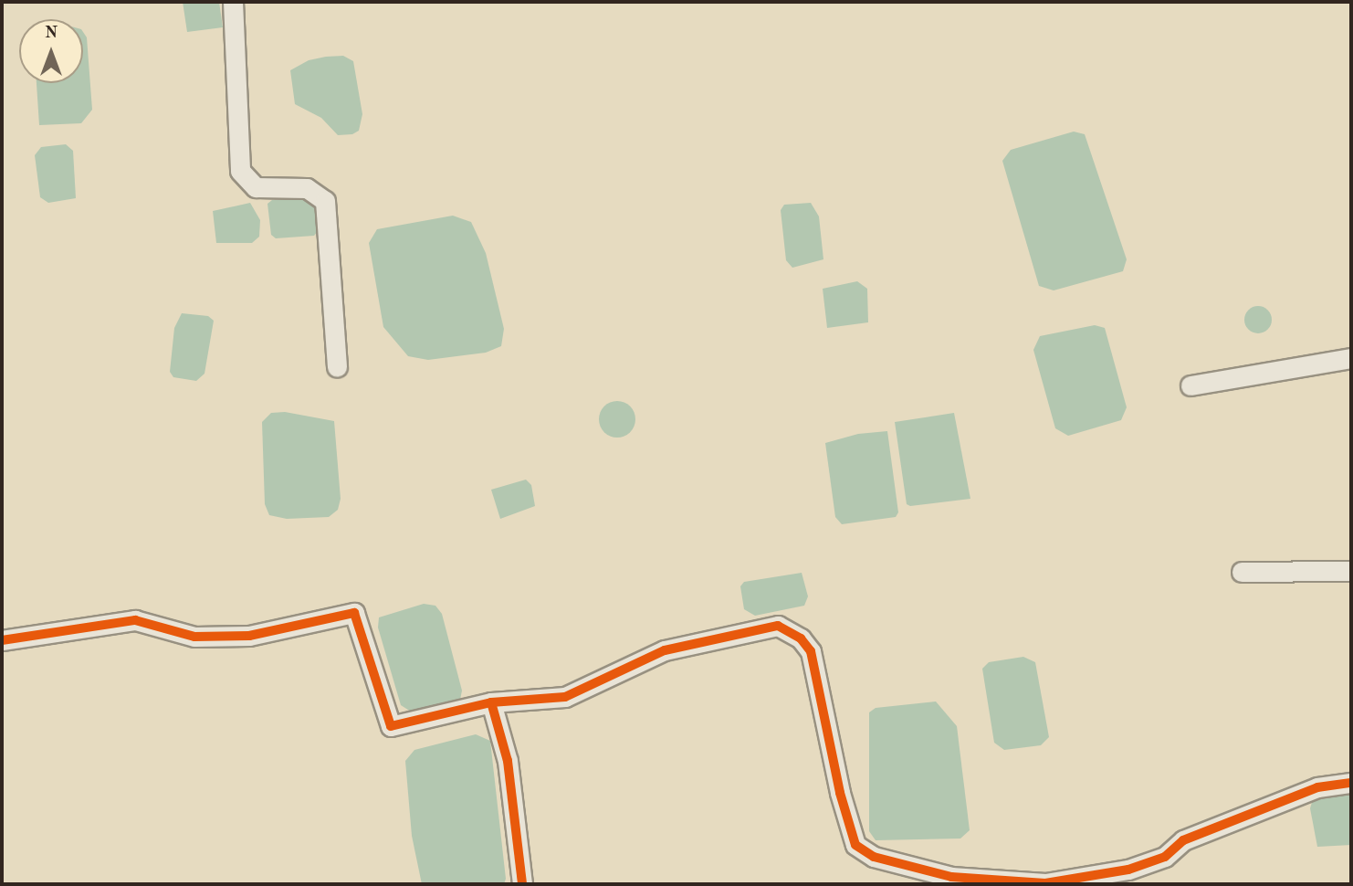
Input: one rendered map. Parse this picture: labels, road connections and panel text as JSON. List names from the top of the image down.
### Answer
{
  "north": "top"
}
